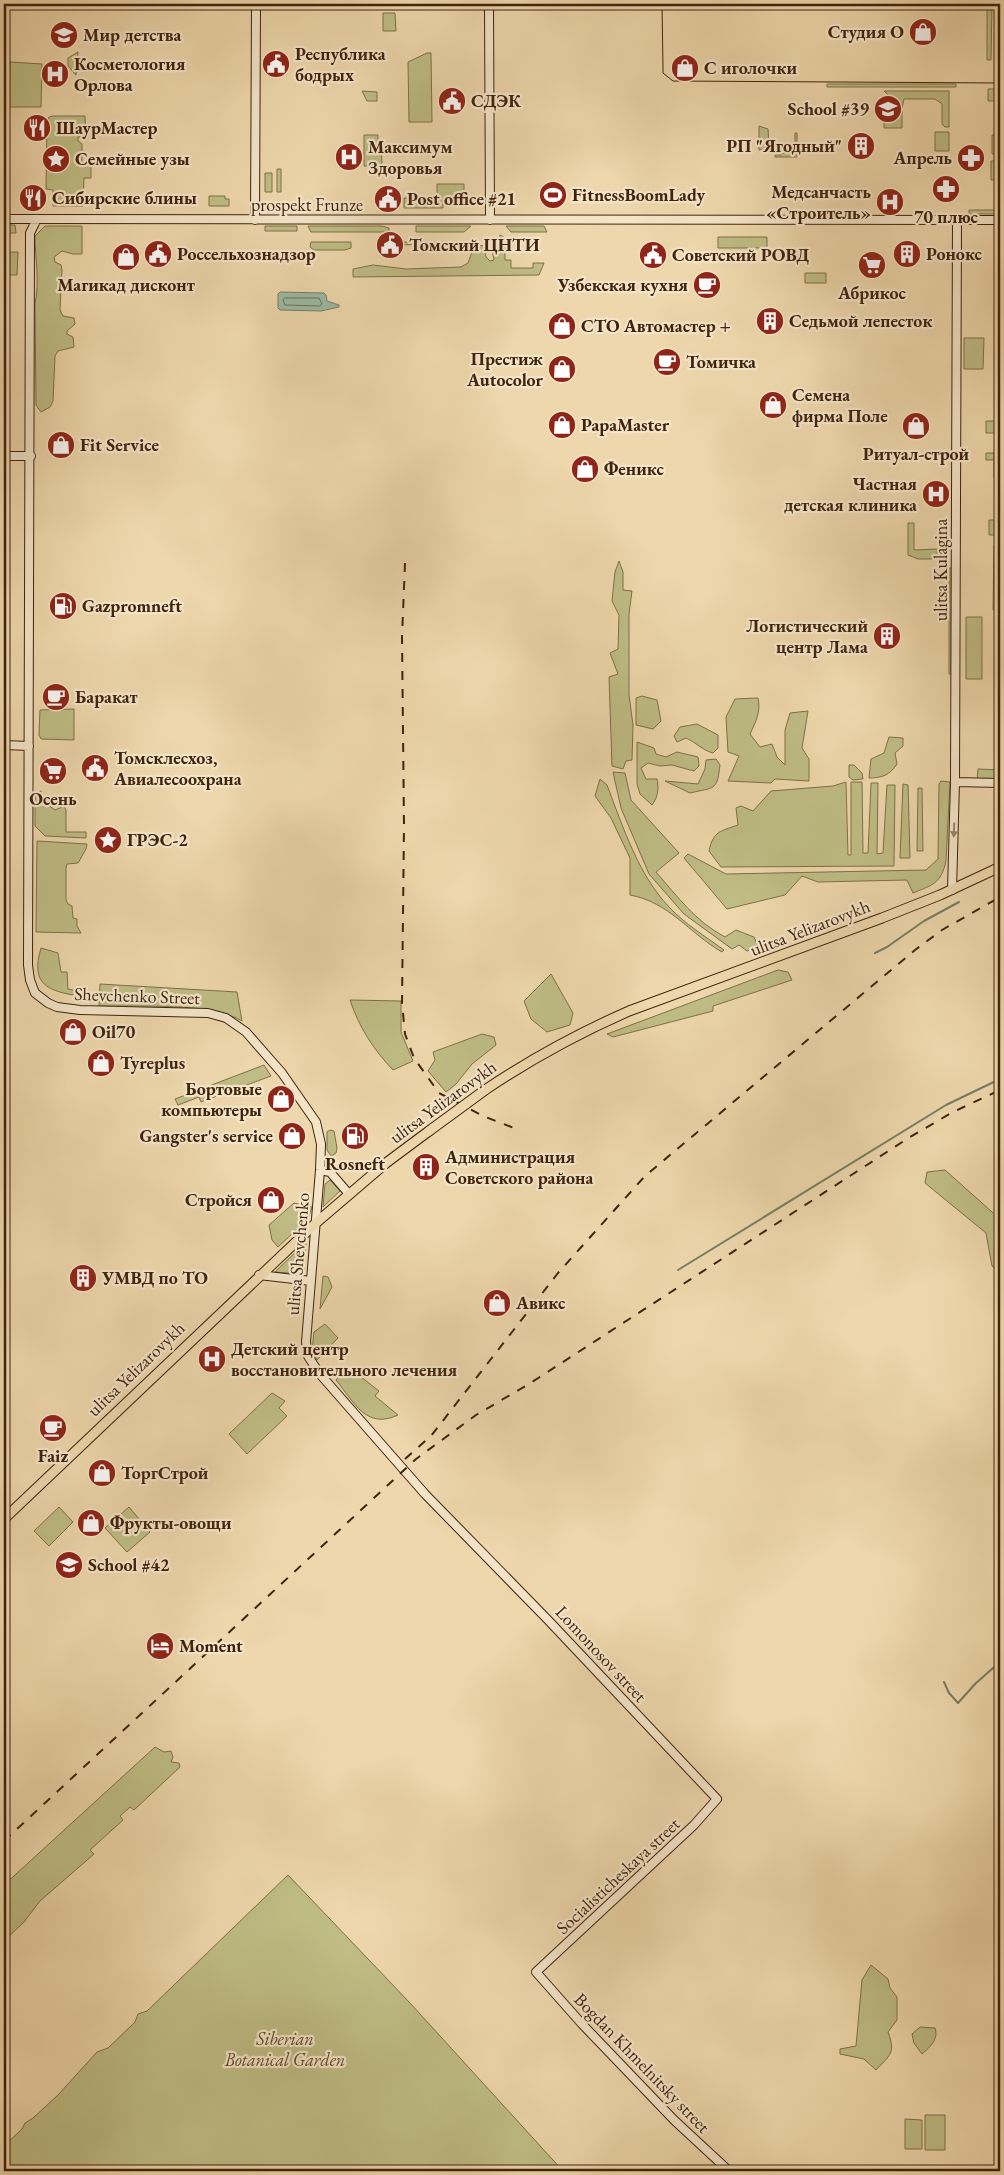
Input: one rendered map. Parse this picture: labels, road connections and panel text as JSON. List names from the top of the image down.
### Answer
{
  "streets": {
    "main road": ["ulitsa Yelizarovykh"],
    "street": [
      "prospekt Frunze",
      "ulitsa Kulagina",
      "Shevchenko Street",
      "ulitsa Shevchenko",
      "Lomonosov street",
      "Socialisticheskaya street",
      "Bogdan Khmelnitsky street"
    ]
  },
  "crossings": [
    ["prospekt Frunze", "ulitsa Kulagina"],
    ["prospekt Frunze", "Shevchenko Street"],
    ["ulitsa Kulagina", "ulitsa Yelizarovykh"],
    ["ulitsa Yelizarovykh", "ulitsa Shevchenko"],
    ["Shevchenko Street", "ulitsa Shevchenko"],
    ["ulitsa Shevchenko", "Lomonosov street"],
    ["Lomonosov street", "Socialisticheskaya street"],
    ["Socialisticheskaya street", "Bogdan Khmelnitsky street"]
  ],
  "parks": ["Siberian Botanical Garden"],
  "places": {
    "shop": [
      "Студия О",
      "С иголочки",
      "Магикад дисконт",
      "СТО Автомастер +",
      "Престиж Autocolor",
      "Семена фирма Поле",
      "PapaMaster",
      "Ритуал-строй",
      "Fit Service",
      "Феникс",
      "Oil70",
      "Tyreplus",
      "Бортовые компьютеры",
      "Gangster's service",
      "Стройся",
      "Авикс",
      "ТоргСтрой",
      "Фрукты-овощи"
    ],
    "school or university": ["Мир детства", "School #39", "School #42"],
    "public building": [
      "Республика бодрых",
      "СДЭК",
      "Post office #21",
      "Томский ЦНТИ",
      "Россельхознадзор",
      "Советский РОВД",
      "Томсклесхоз, Авиалесоохрана"
    ],
    "hospital": [
      "Косметология Орлова",
      "Максимум Здоровья",
      "Медсанчасть «Строитель»",
      "Частная детская клиника",
      "Детский центр восстановительного лечения"
    ],
    "restaurant": ["ШаурМастер", "Сибирские блины"],
    "building": [
      "РП \"Ягодный\"",
      "Ронокс",
      "Седьмой лепесток",
      "Логистический центр Лама",
      "Администрация Советского района",
      "УМВД по ТО"
    ],
    "pharmacy": ["Апрель", "70 плюс"],
    "place": ["Семейные узы", "ГРЭС-2"],
    "sports": ["FitnessBoomLady"],
    "supermarket": ["Абрикос", "Осень"],
    "cafe": [
      "Узбекская кухня",
      "Томичка",
      "Баракат",
      "Faiz"
    ],
    "fuel station": ["Gazpromneft", "Rosneft"],
    "hotel": ["Moment"]
  }
}
